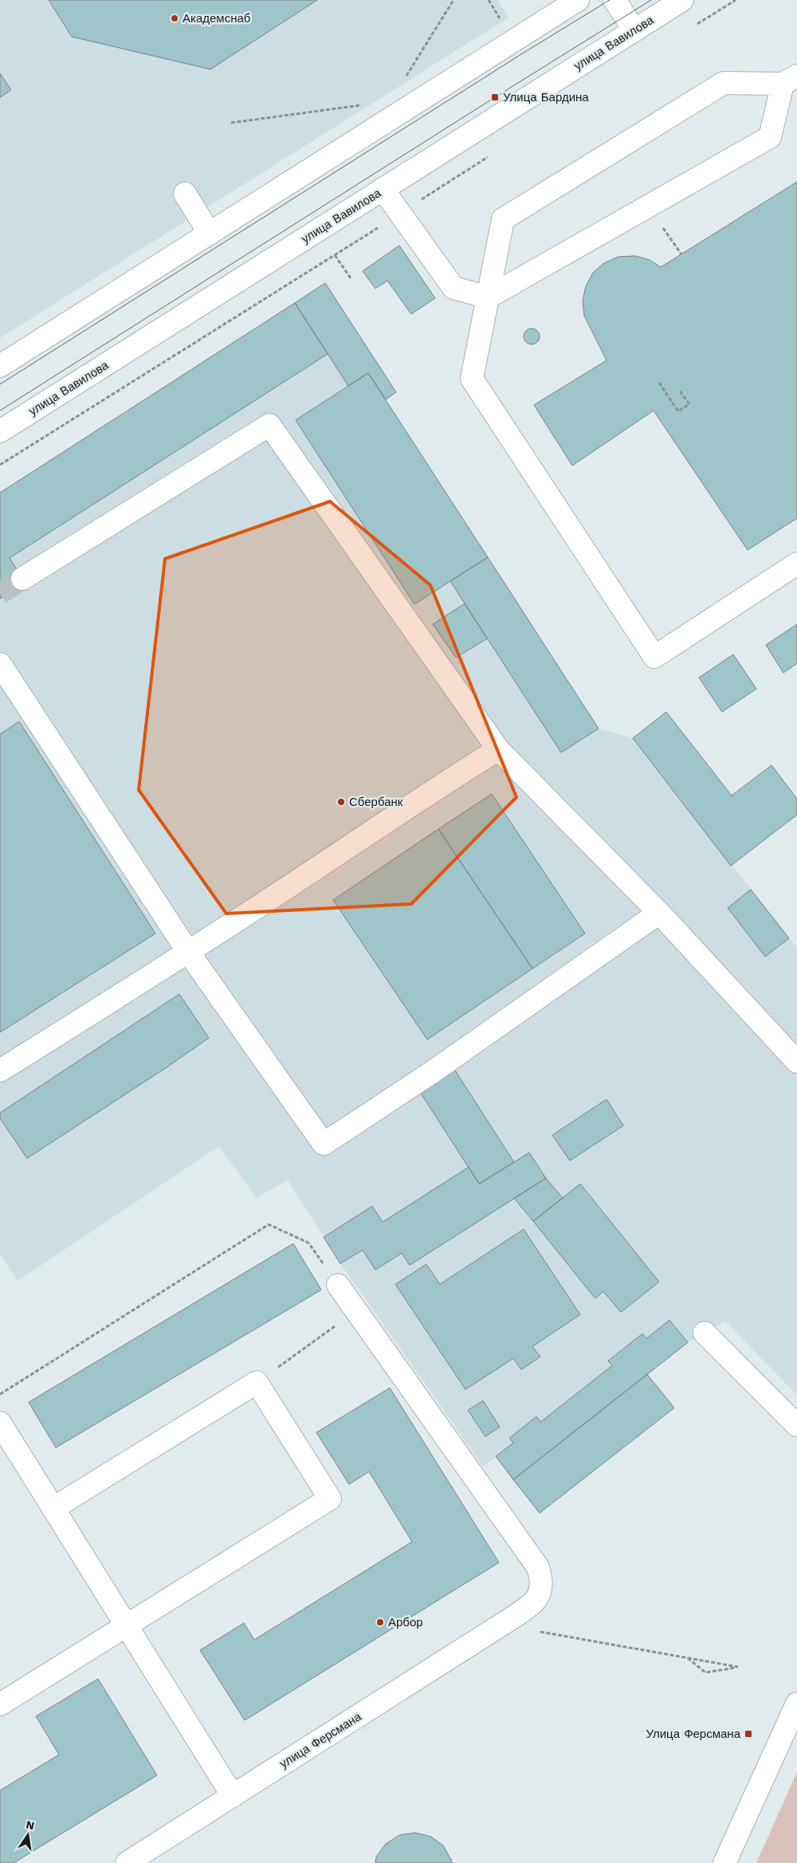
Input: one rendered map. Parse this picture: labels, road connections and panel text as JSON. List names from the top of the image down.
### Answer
{
  "streets": {
    "main road": ["улица Вавилова", "улица Ферсмана"]
  },
  "places": {
    "other": ["Академснаб", "Сбербанк", "Арбор"],
    "transit": ["Улица Бардина", "Улица Ферсмана"]
  },
  "north": "top"
}
